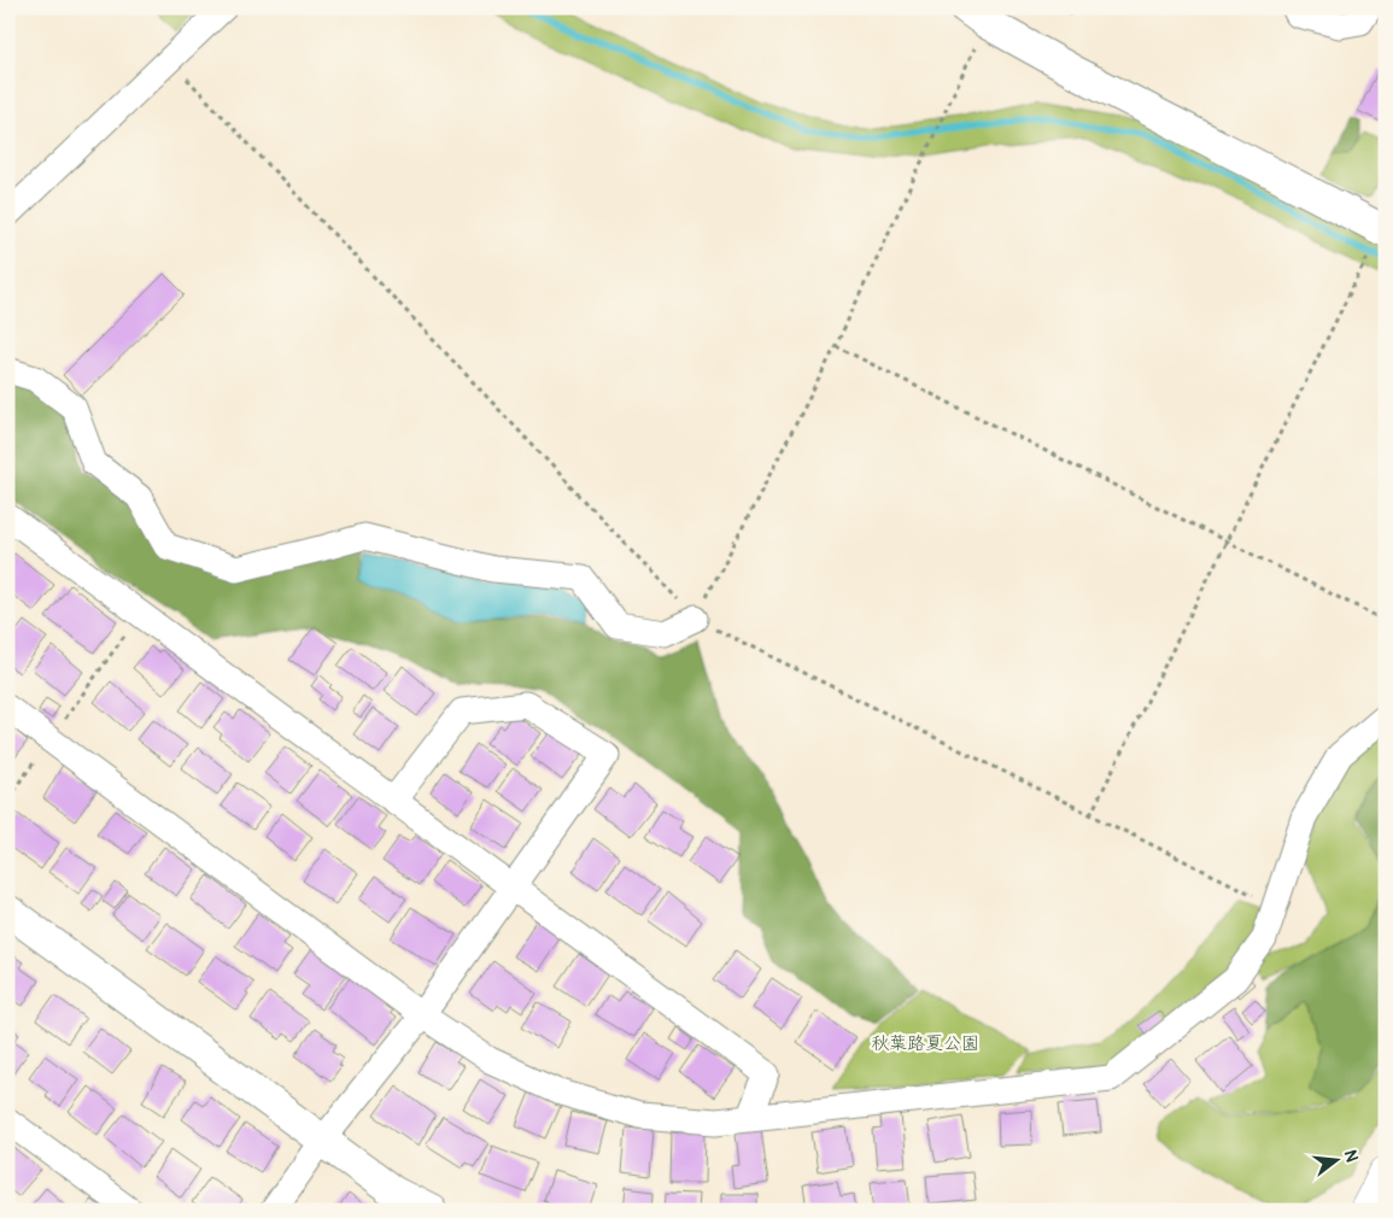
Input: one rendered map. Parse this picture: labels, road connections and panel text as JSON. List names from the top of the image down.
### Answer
{
  "parks": ["秋葉路夏公園"],
  "north": "right"
}
